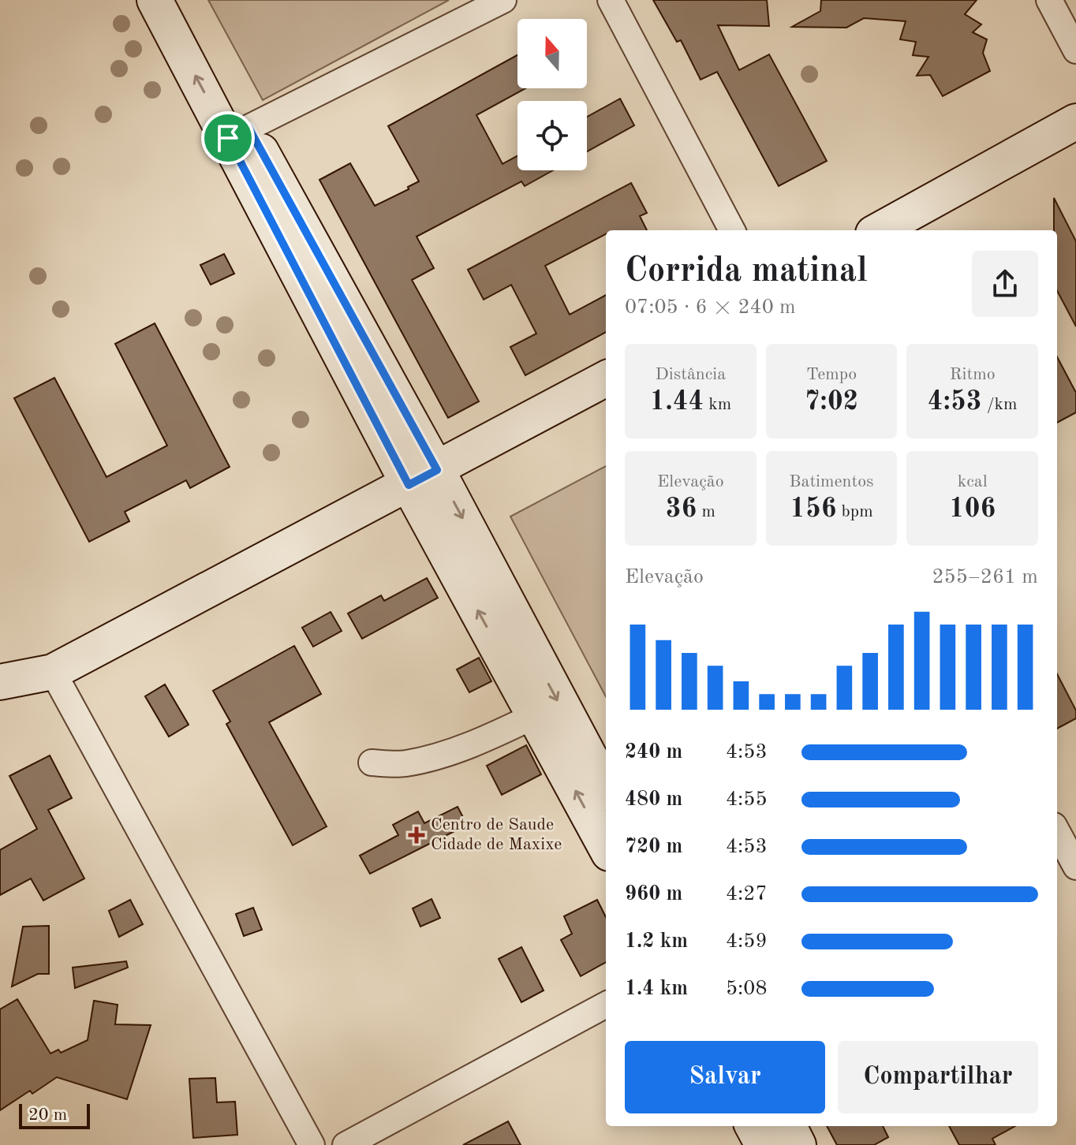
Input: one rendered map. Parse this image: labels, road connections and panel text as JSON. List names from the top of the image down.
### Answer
{
  "places": {
    "health": ["Centro de Saude Cidade de Maxixe"]
  },
  "scale_bar": "20 m",
  "north": "top",
  "page": {
    "heading": ["Corrida matinal", "07:05 · 6 × 240 m"],
    "stats": [
      ["Distância", "1.44 km"],
      ["Tempo", "7:02"],
      ["Ritmo", "4:53 /km"],
      ["Elevação", "36 m"],
      ["Batimentos", "156 bpm"],
      ["kcal", "106"]
    ],
    "chart": ["Elevação", "255–261 m"],
    "list": [
      {
        "name": "240 m",
        "note": "4:53"
      },
      {
        "name": "480 m",
        "note": "4:55"
      },
      {
        "name": "720 m",
        "note": "4:53"
      },
      {
        "name": "960 m",
        "note": "4:27"
      },
      {
        "name": "1.2 km",
        "note": "4:59"
      },
      {
        "name": "1.4 km",
        "note": "5:08"
      }
    ],
    "buttons": ["Salvar", "Compartilhar"],
    "scale": "20 m"
  }
}
